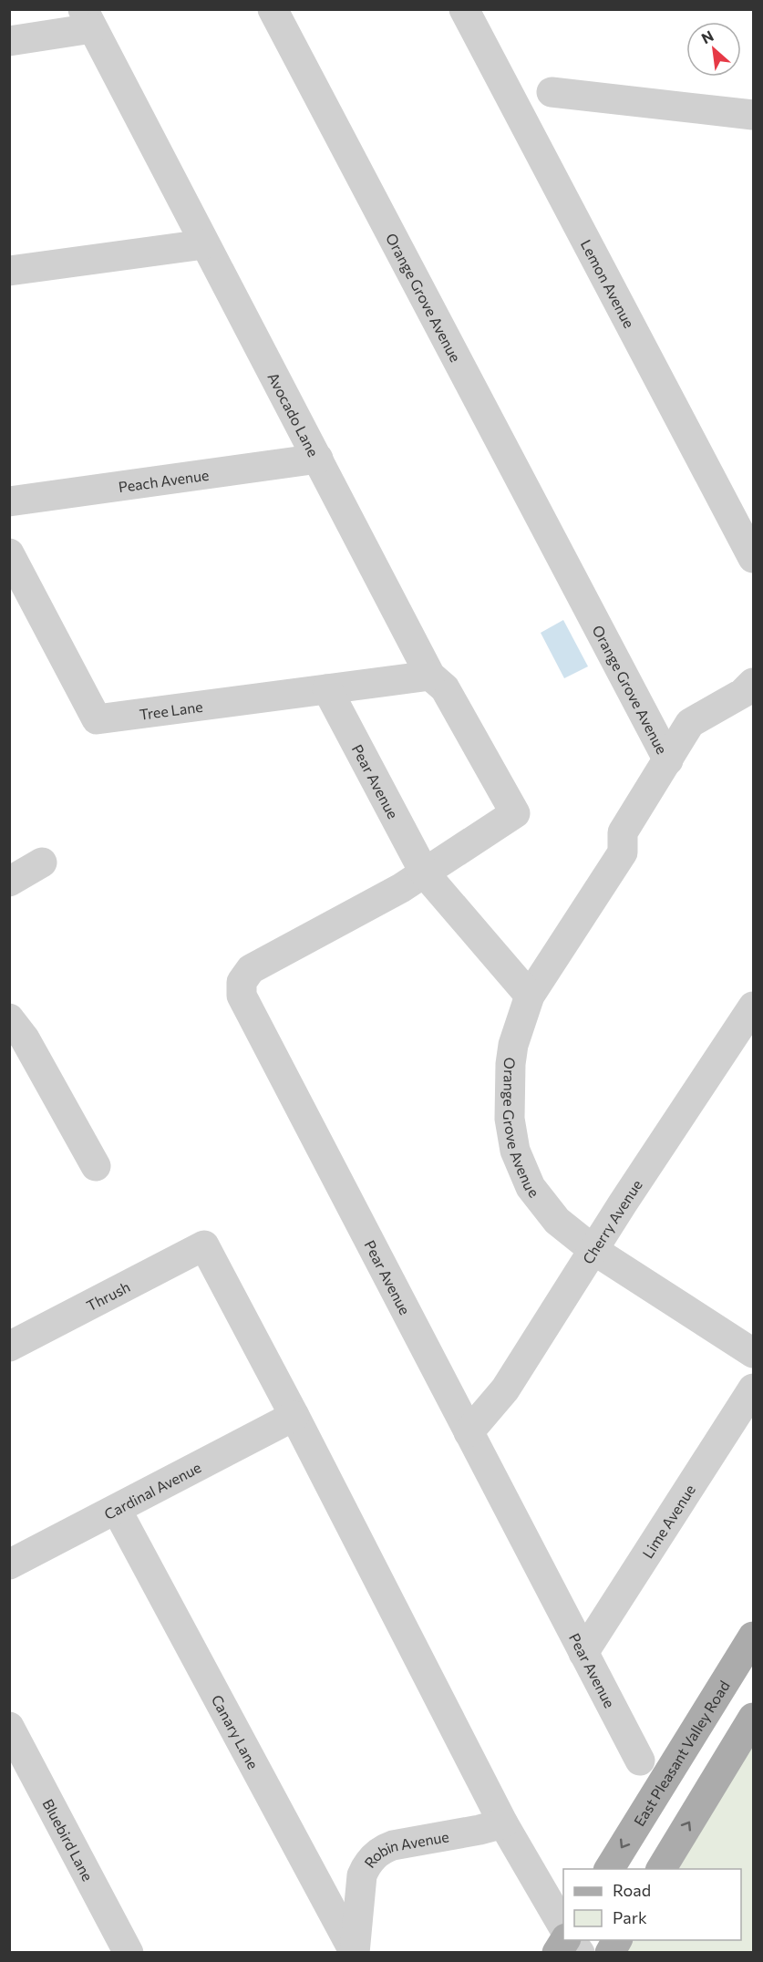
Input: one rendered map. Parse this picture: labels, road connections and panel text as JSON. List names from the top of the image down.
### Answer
{
  "streets": {
    "main road": ["East Pleasant Valley Road"],
    "street": [
      "Lemon Avenue",
      "Orange Grove Avenue",
      "Avocado Lane",
      "Peach Avenue",
      "Tree Lane",
      "Pear Avenue",
      "Cherry Avenue",
      "Thrush",
      "Cardinal Avenue",
      "Lime Avenue",
      "Canary Lane",
      "Bluebird Lane",
      "Robin Avenue"
    ]
  },
  "crossings": [
    ["Orange Grove Avenue", "Pear Avenue"],
    ["Orange Grove Avenue", "Cherry Avenue"],
    ["Avocado Lane", "Peach Avenue"],
    ["Avocado Lane", "Tree Lane"],
    ["Avocado Lane", "Pear Avenue"],
    ["Tree Lane", "Pear Avenue"],
    ["Pear Avenue", "Cherry Avenue"],
    ["Pear Avenue", "Lime Avenue"],
    ["Thrush", "Cardinal Avenue"],
    ["Cardinal Avenue", "Canary Lane"],
    ["Canary Lane", "Robin Avenue"]
  ],
  "legend": ["Road", "Park"],
  "north": "top left"
}
